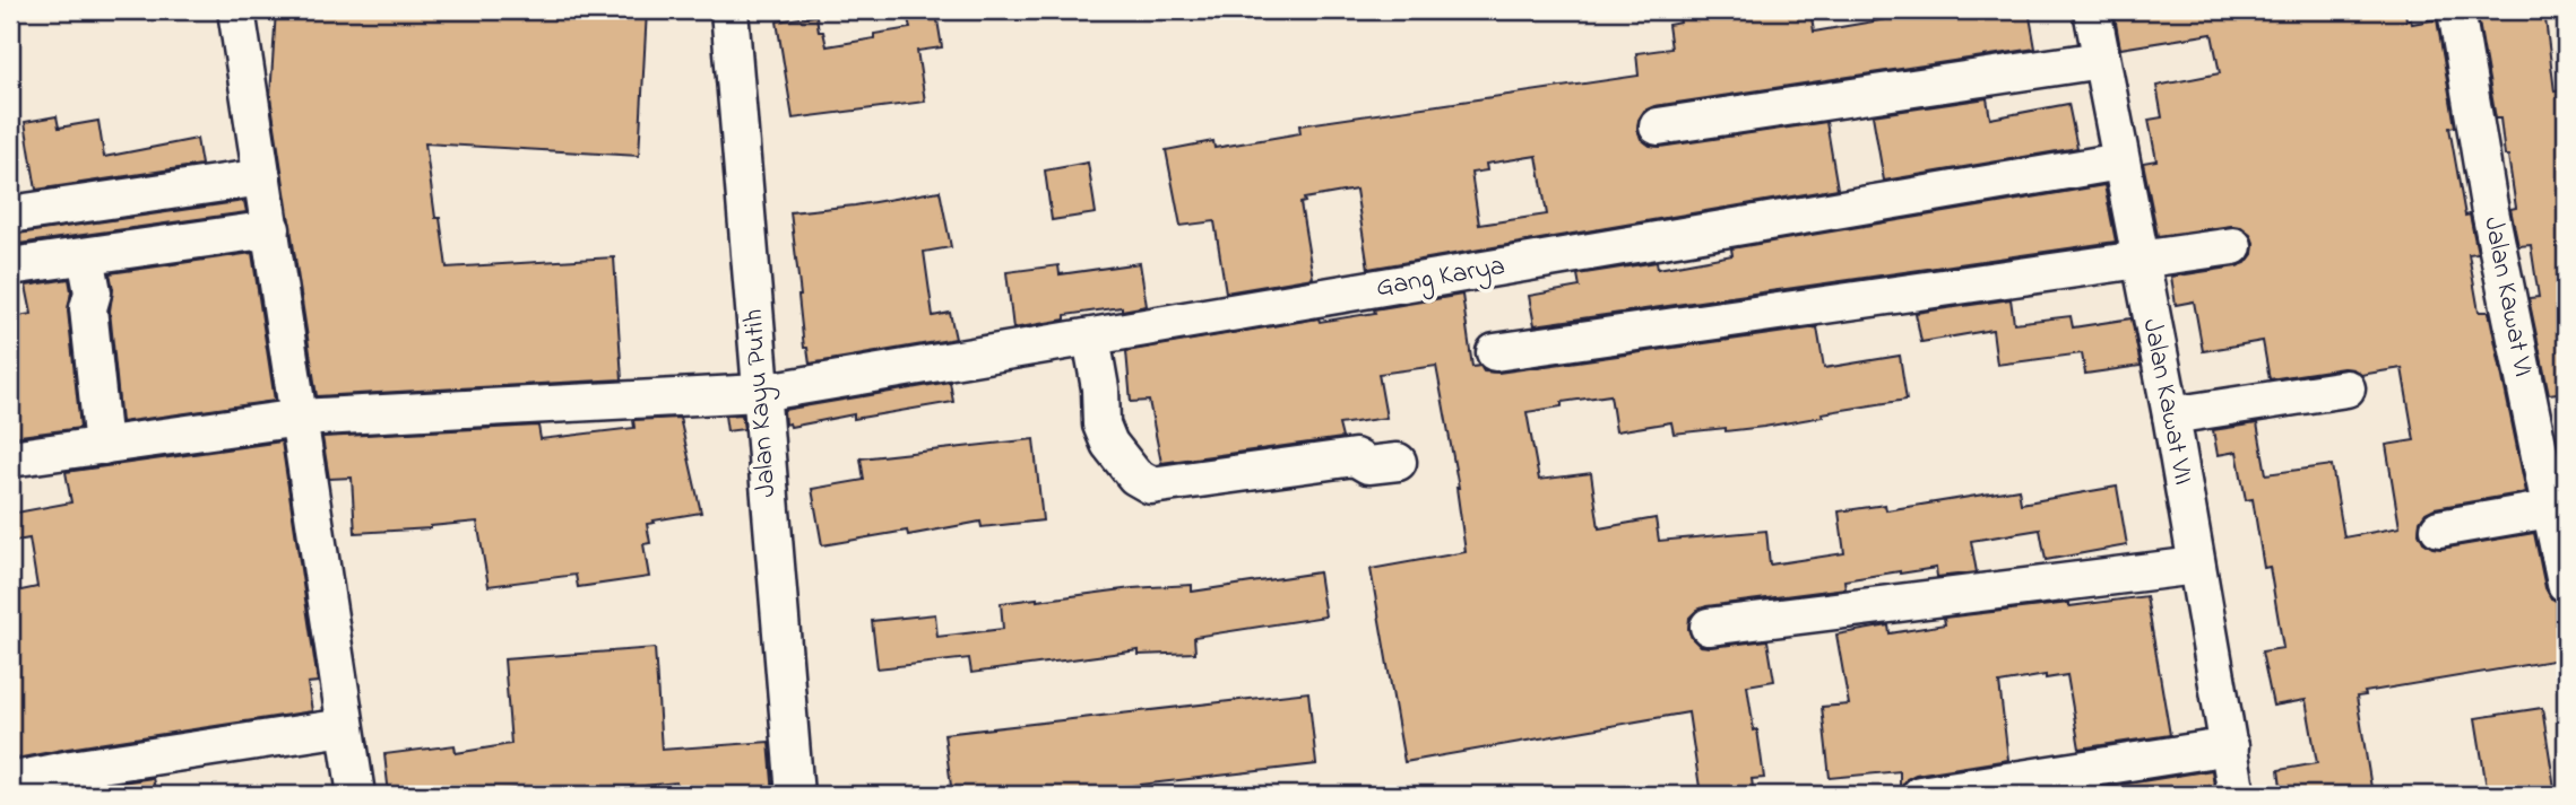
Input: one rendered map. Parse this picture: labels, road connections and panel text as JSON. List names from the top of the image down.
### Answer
{
  "streets": {
    "street": [
      "Gang Karya",
      "Jalan Kawat VI",
      "Jalan Kawat VII",
      "Jalan Kayu Putih"
    ]
  },
  "crossings": [
    ["Gang Karya", "Jalan Kawat VII"],
    ["Gang Karya", "Jalan Kayu Putih"]
  ]
}
